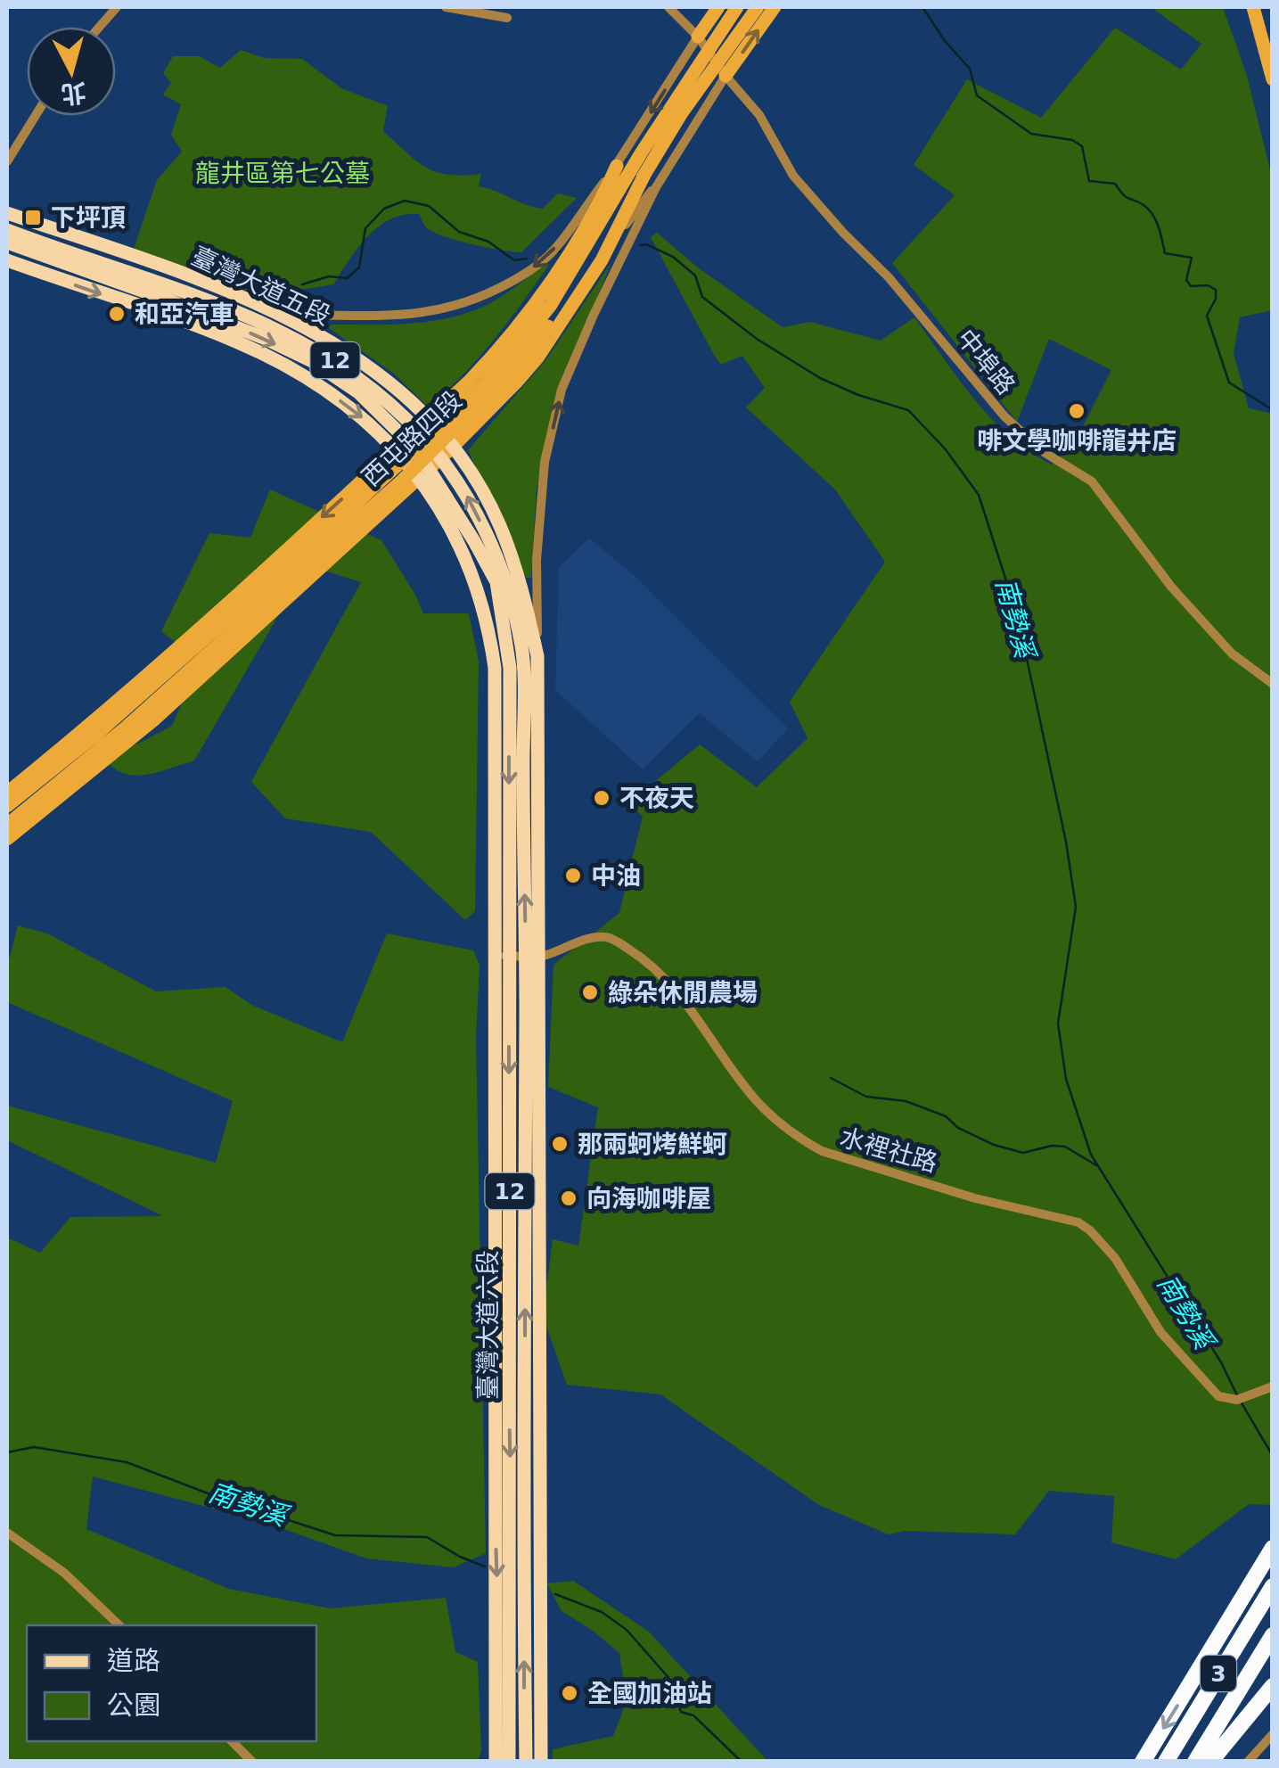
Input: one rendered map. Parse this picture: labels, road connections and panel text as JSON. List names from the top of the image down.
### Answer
{
  "streets": {
    "highway": ["3"],
    "main road": ["臺灣大道五段", "12", "臺灣大道六段"],
    "street": ["中埠路", "西屯路四段", "水裡社路"]
  },
  "crossings": [
    ["臺灣大道五段", "西屯路四段"],
    ["臺灣大道五段", "臺灣大道六段"],
    ["中埠路", "西屯路四段"],
    ["水裡社路", "臺灣大道六段"]
  ],
  "water": ["南勢溪"],
  "parks": ["龍井區第七公墓"],
  "places": {
    "transit": ["下坪頂"],
    "other": [
      "和亞汽車",
      "啡文學咖啡龍井店",
      "不夜天",
      "中油",
      "綠朵休閒農場",
      "那兩蚵烤鮮蚵",
      "向海咖啡屋",
      "全國加油站"
    ]
  },
  "legend": ["道路", "公園"],
  "north": "bottom"
}
